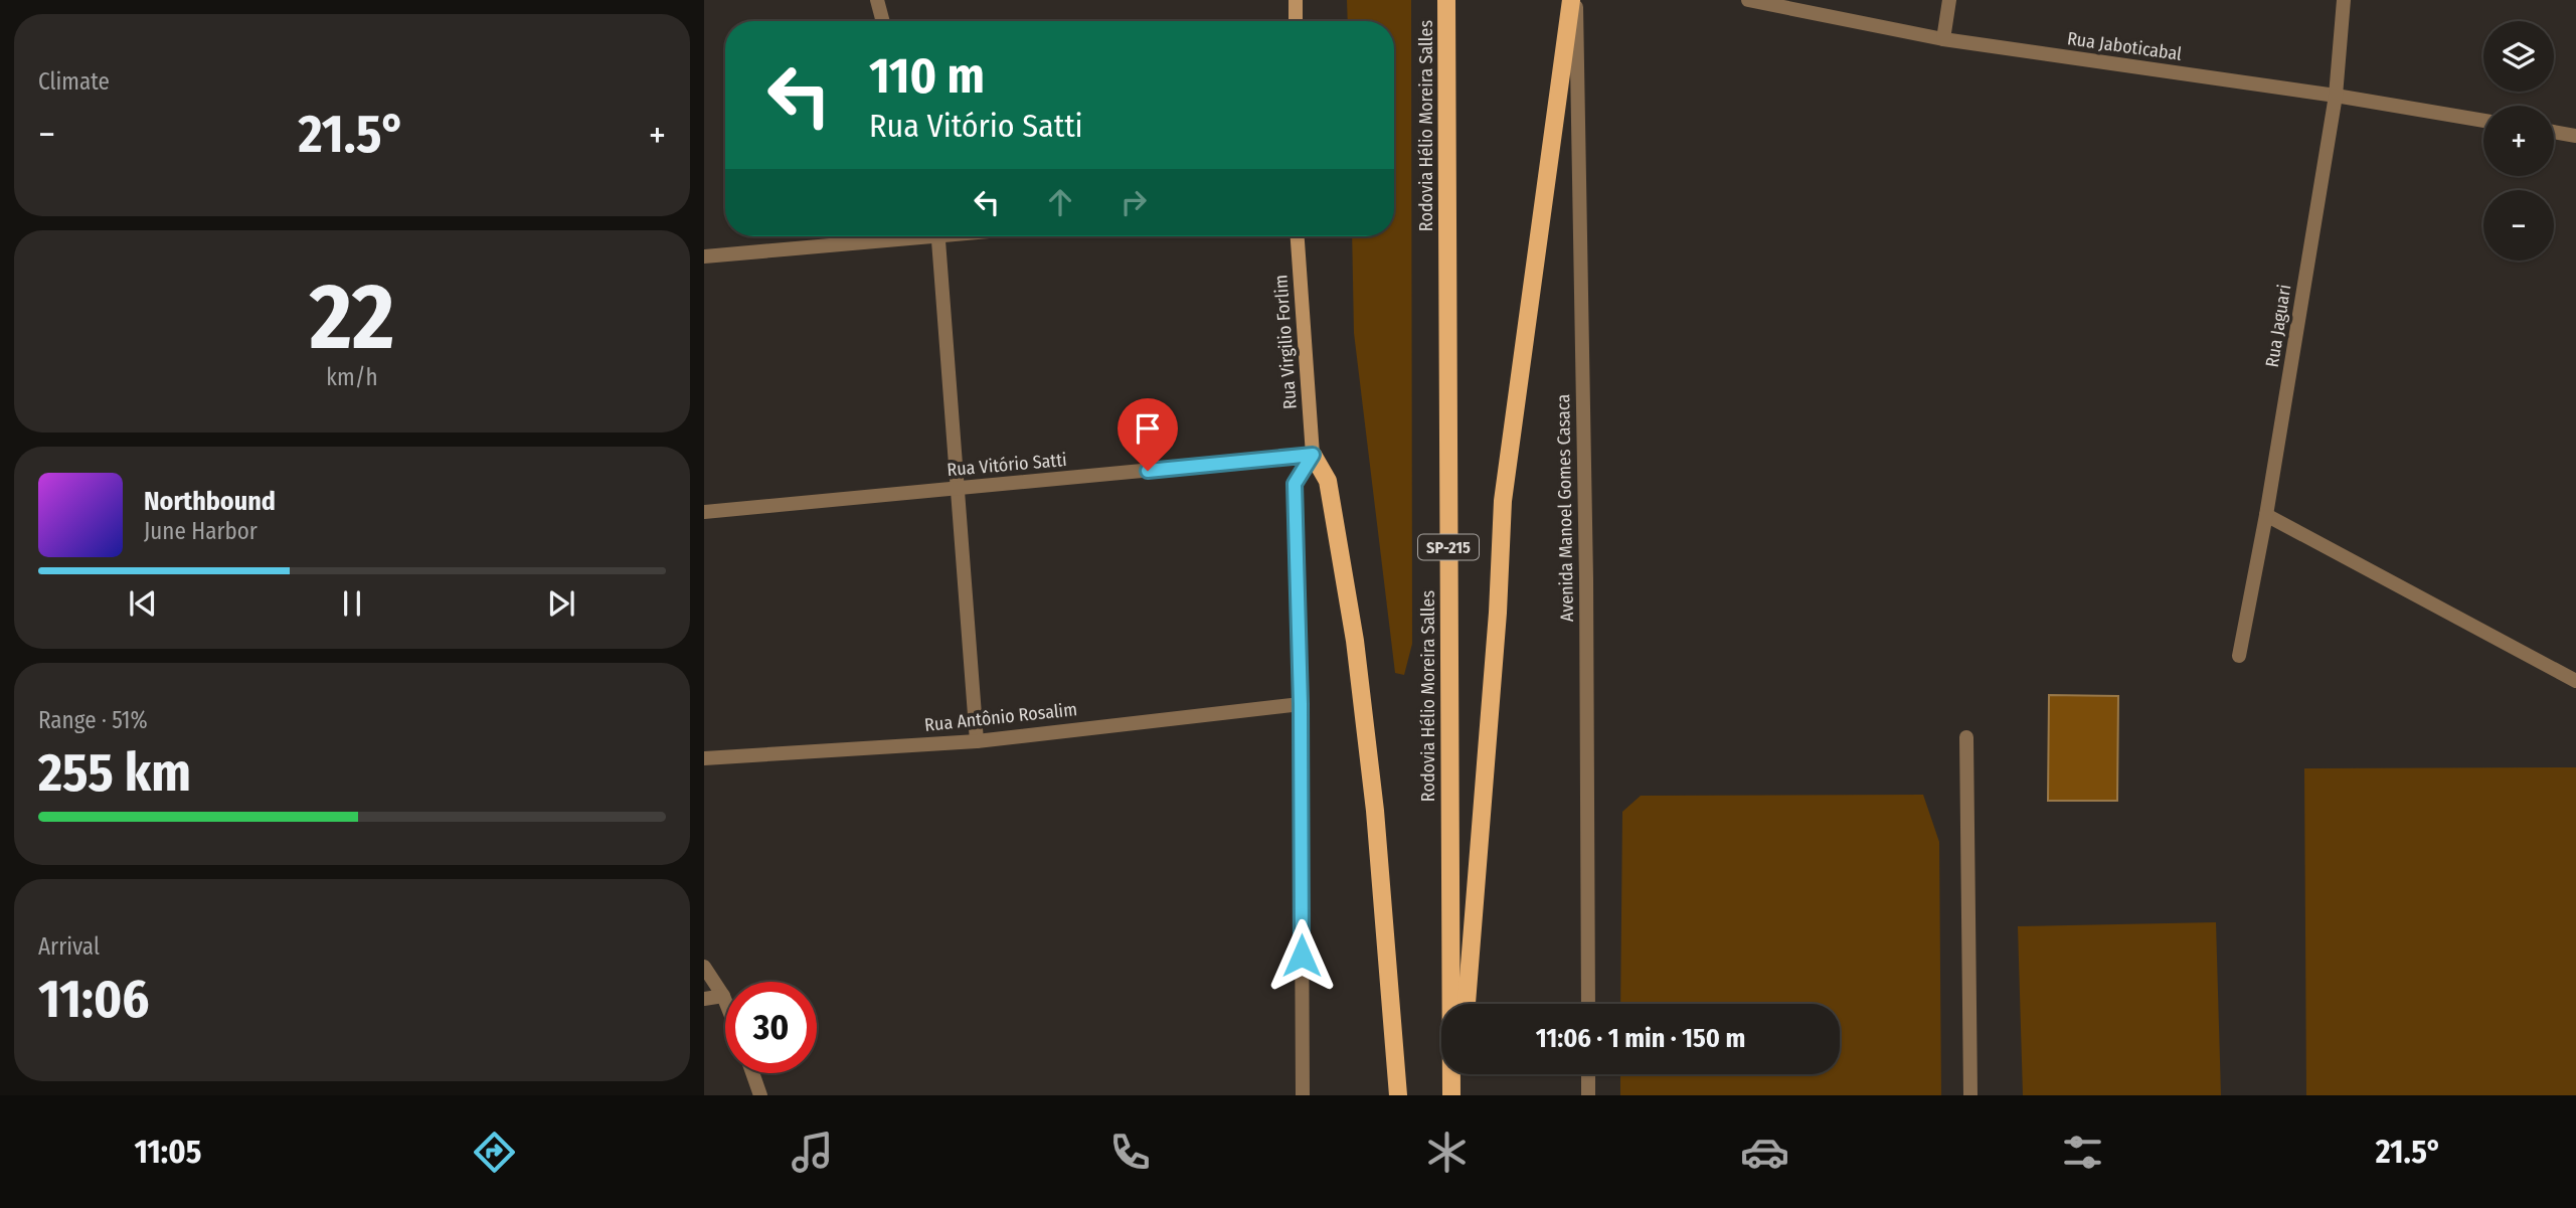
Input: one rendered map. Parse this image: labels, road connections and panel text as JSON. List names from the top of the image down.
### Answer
{
  "streets": {
    "main road": ["Rodovia Hélio Moreira Salles", "Rua Virgilio Forlim", "SP-215"],
    "street": [
      "Rua Jaboticabal",
      "Rua Jaguari",
      "Rua Vitório Satti",
      "Avenida Manoel Gomes Casaca",
      "Rua Antônio Rosalim"
    ]
  },
  "crossings": [
    ["Rua Jaboticabal", "Rua Jaguari"],
    ["Rua Virgilio Forlim", "Rua Vitório Satti"]
  ],
  "page": {
    "tile": [
      "Climate",
      ["22", "km/h"],
      ["Range · 51%", "255 km"],
      ["Arrival", "11:06"]
    ],
    "map_buttons": ["+", "−"],
    "turn": ["110 m", "Rua Vitório Satti"],
    "heat": ["−", "21.5°", "+"],
    "song": ["Northbound", "June Harbor"],
    "limit": "30",
    "trip": "11:06 · 1 min · 150 m",
    "tabs": ["11:05", "21.5°"]
  }
}
